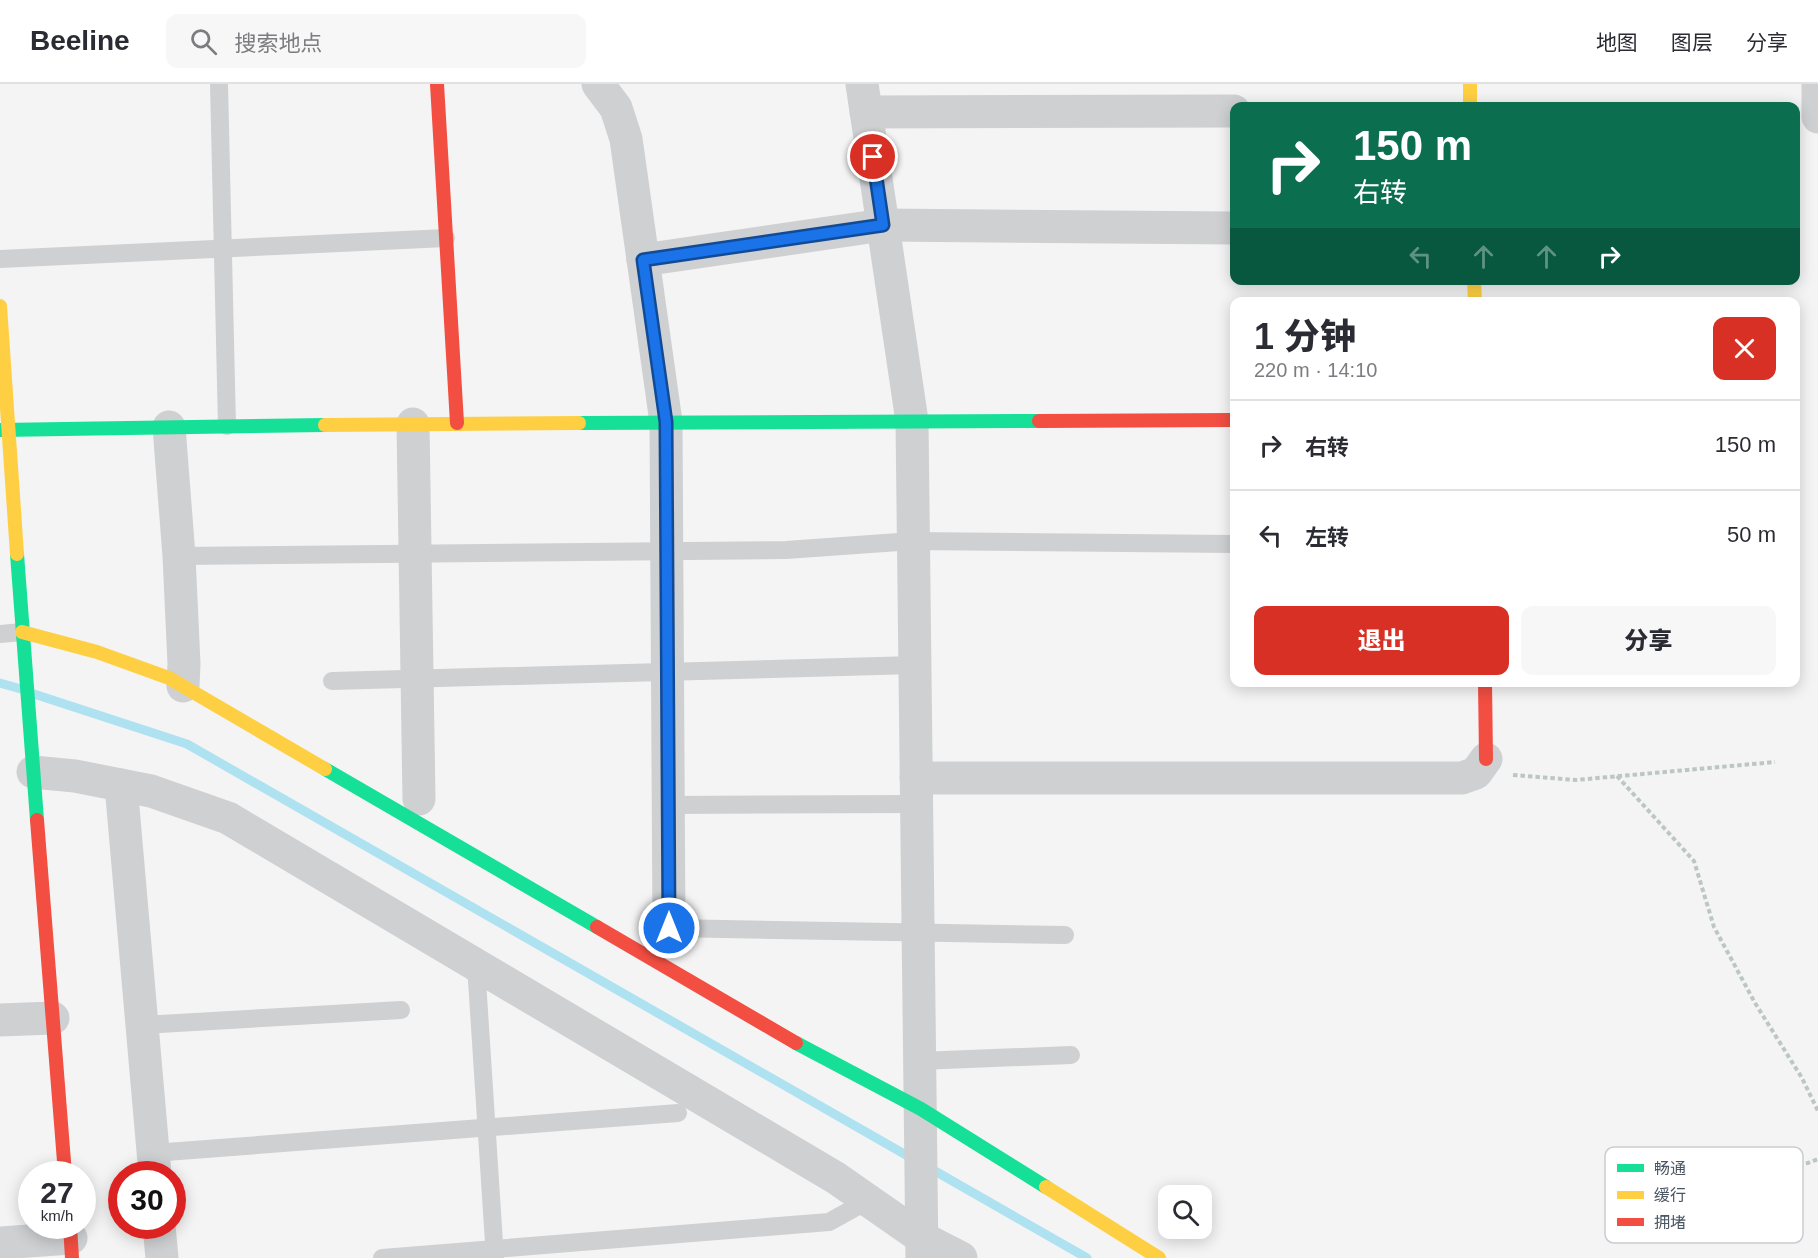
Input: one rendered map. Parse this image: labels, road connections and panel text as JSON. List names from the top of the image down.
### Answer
{
  "legend": ["畅通", "缓行", "拥堵"],
  "page": {
    "header": "Beeline",
    "search": "搜索地点",
    "nav": ["地图", "图层", "分享"],
    "turn": ["150 m", "右转"],
    "heading": ["1 分钟", "220 m · 14:10"],
    "list": [
      {
        "name": "右转",
        "value": "150 m"
      },
      {
        "name": "左转",
        "value": "50 m"
      }
    ],
    "buttons": ["退出", "分享"],
    "speed": "27 km/h",
    "limit": "30"
  }
}
